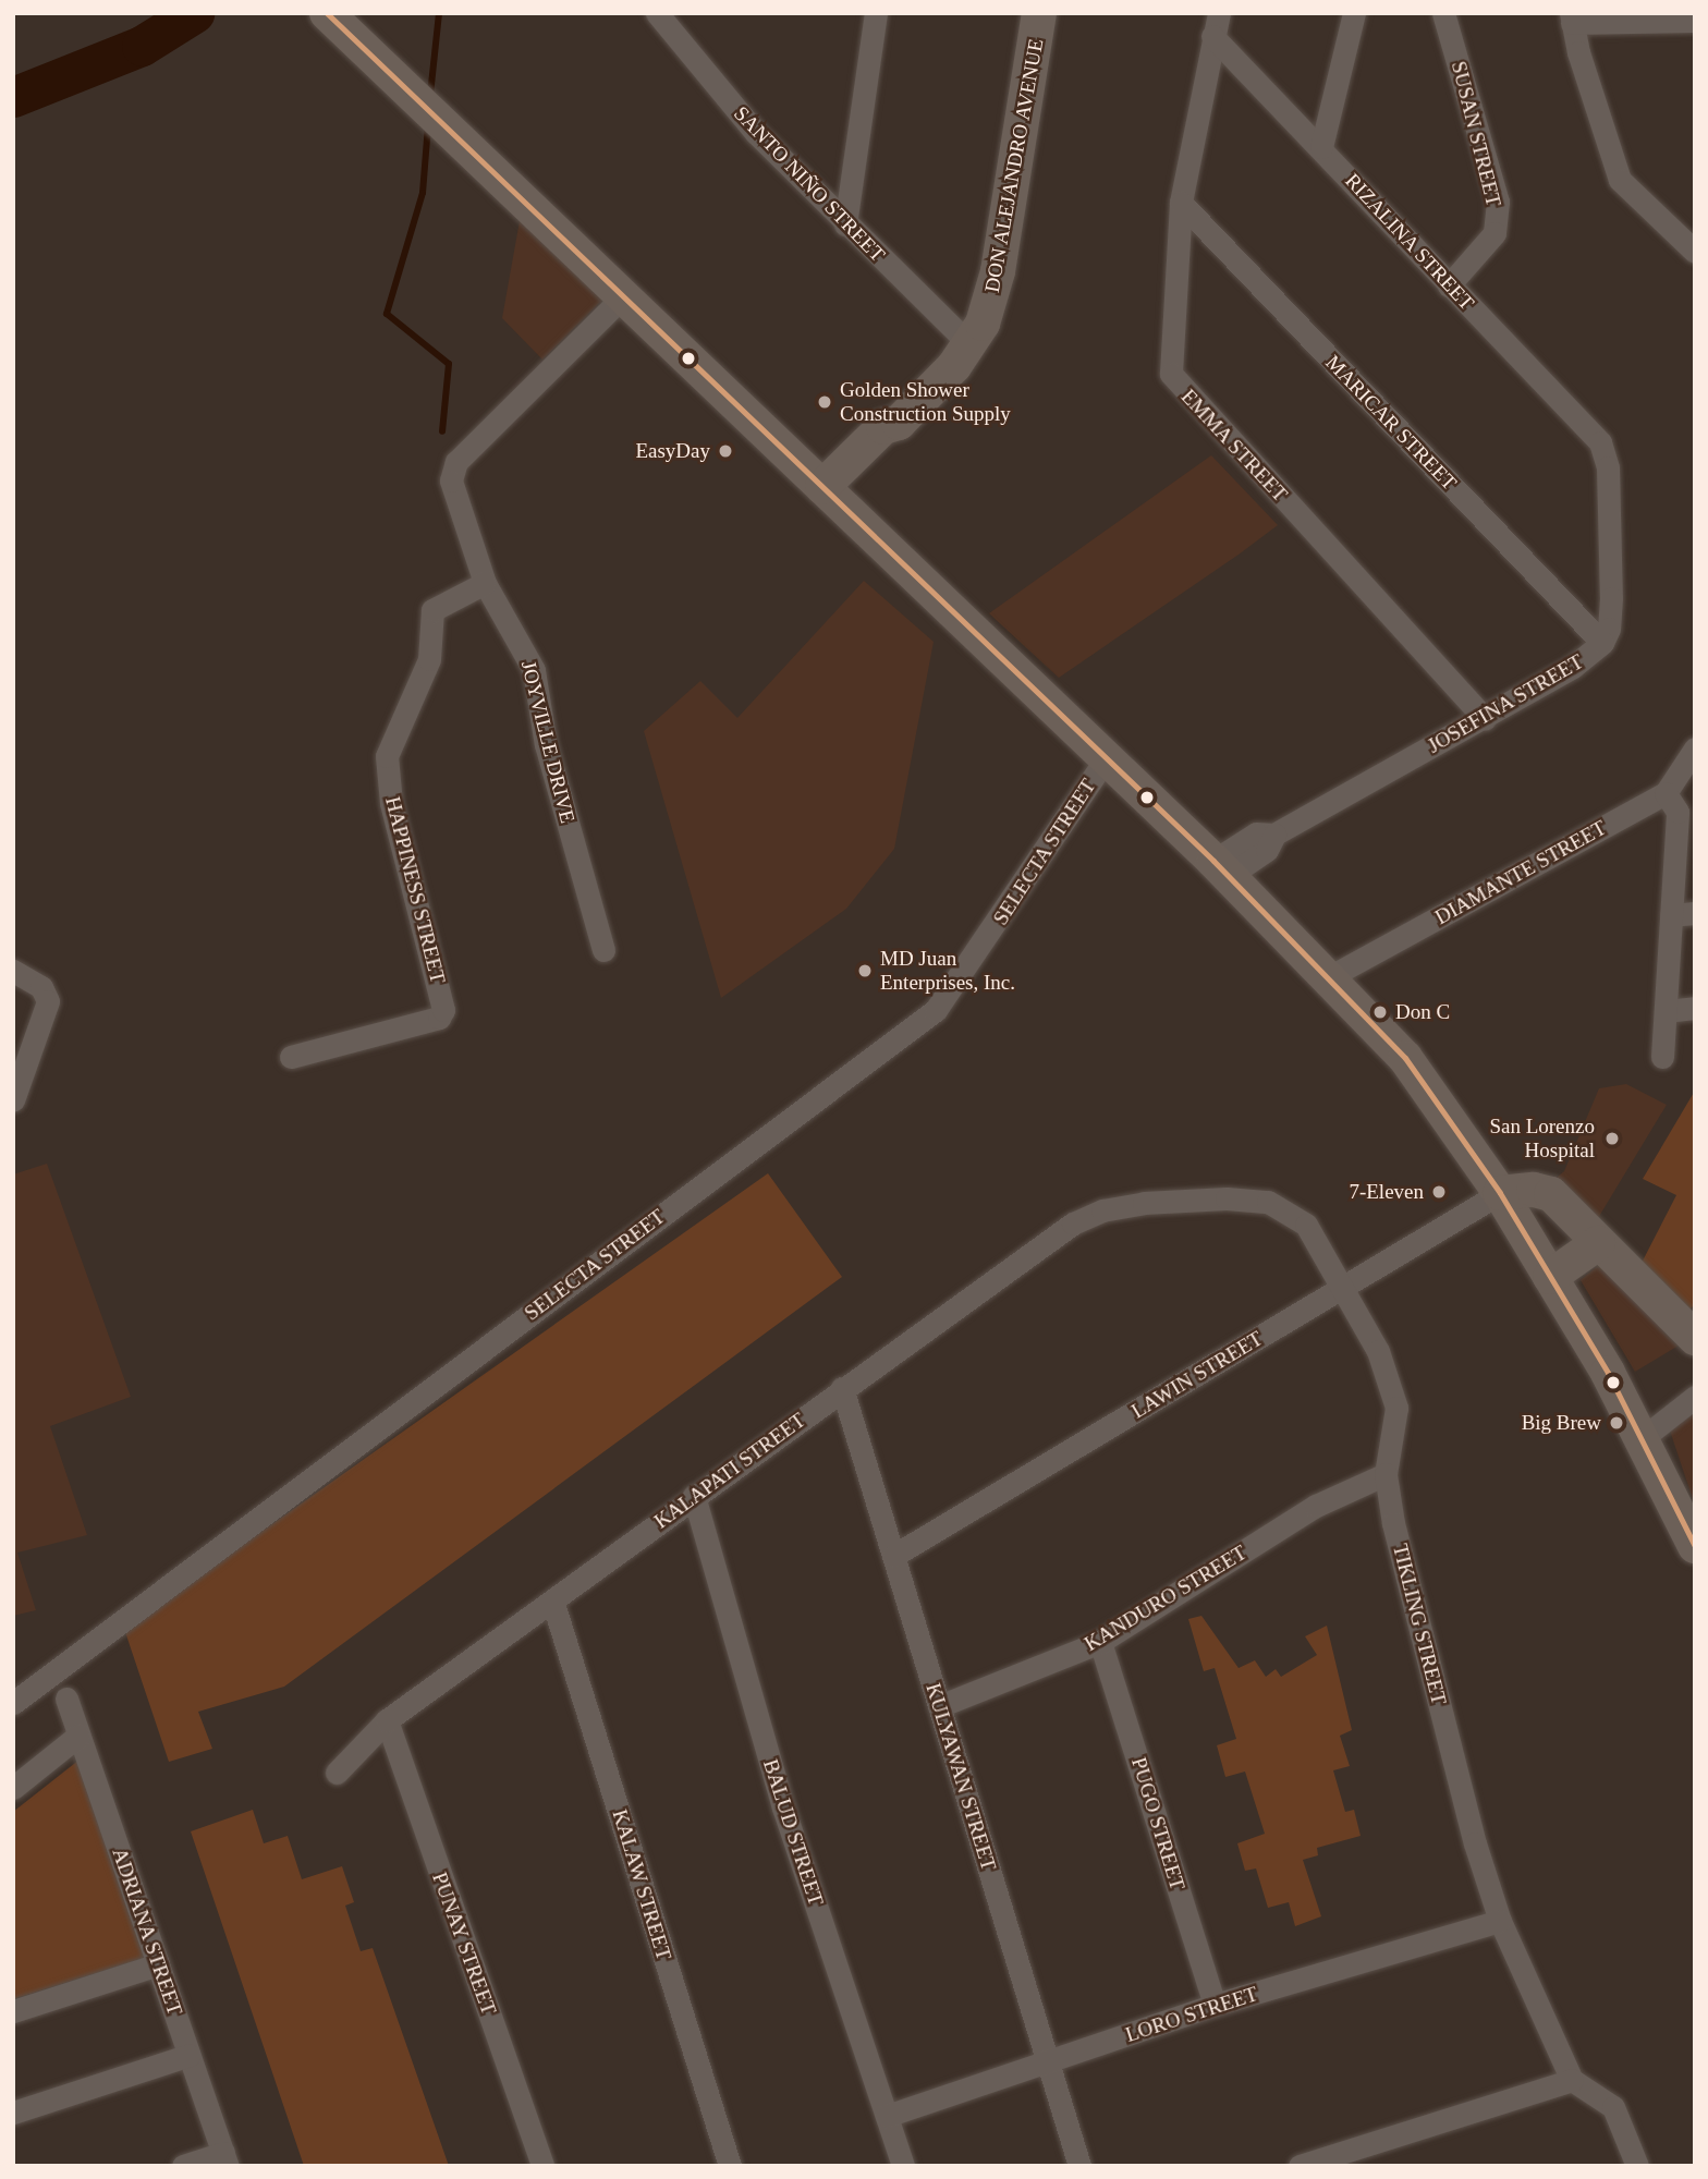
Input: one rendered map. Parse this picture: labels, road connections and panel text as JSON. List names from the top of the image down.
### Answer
{
  "streets": {
    "main road": ["DON ALEJANDRO AVENUE"],
    "street": [
      "SUSAN STREET",
      "SANTO NIÑO STREET",
      "RIZALINA STREET",
      "MARICAR STREET",
      "EMMA STREET",
      "JOSEFINA STREET",
      "JOYVILLE DRIVE",
      "SELECTA STREET",
      "DIAMANTE STREET",
      "HAPPINESS STREET",
      "LAWIN STREET",
      "KALAPATI STREET",
      "KANDURO STREET",
      "TIKLING STREET",
      "KULYAWAN STREET",
      "PUGO STREET",
      "BALUD STREET",
      "KALAW STREET",
      "ADRIANA STREET",
      "PUNAY STREET",
      "LORO STREET"
    ]
  },
  "crossings": [
    ["SUSAN STREET", "RIZALINA STREET"],
    ["DON ALEJANDRO AVENUE", "SANTO NIÑO STREET"],
    ["RIZALINA STREET", "EMMA STREET"],
    ["RIZALINA STREET", "JOSEFINA STREET"],
    ["MARICAR STREET", "EMMA STREET"],
    ["MARICAR STREET", "JOSEFINA STREET"],
    ["EMMA STREET", "JOSEFINA STREET"],
    ["JOYVILLE DRIVE", "HAPPINESS STREET"],
    ["LAWIN STREET", "TIKLING STREET"],
    ["LAWIN STREET", "KULYAWAN STREET"],
    ["KALAPATI STREET", "TIKLING STREET"],
    ["KALAPATI STREET", "KULYAWAN STREET"],
    ["KALAPATI STREET", "BALUD STREET"],
    ["KALAPATI STREET", "KALAW STREET"],
    ["KALAPATI STREET", "PUNAY STREET"],
    ["KANDURO STREET", "TIKLING STREET"],
    ["KANDURO STREET", "KULYAWAN STREET"],
    ["KANDURO STREET", "PUGO STREET"],
    ["TIKLING STREET", "LORO STREET"],
    ["KULYAWAN STREET", "LORO STREET"],
    ["PUGO STREET", "LORO STREET"],
    ["BALUD STREET", "LORO STREET"]
  ],
  "places": [
    "Golden Shower Construction Supply",
    "EasyDay",
    "MD Juan Enterprises, Inc.",
    "Don C",
    "San Lorenzo Hospital",
    "7-Eleven",
    "Big Brew"
  ]
}
